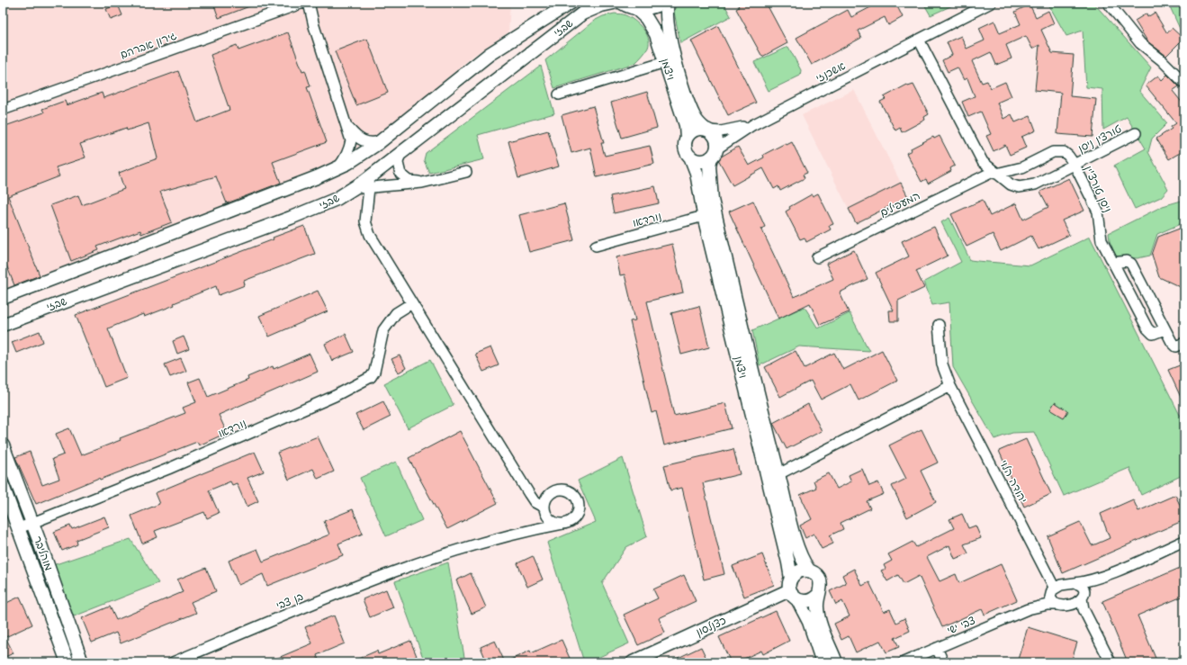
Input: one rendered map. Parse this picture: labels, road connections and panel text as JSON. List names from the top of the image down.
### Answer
{
  "streets": {
    "street": [
      "שבזי",
      "גירון אברהם",
      "ויצמן",
      "אשכנזי",
      "טורצין ניסן",
      "ניסן טורצ'ין",
      "המעפילים",
      "נורדאו",
      "יהודה הלוי",
      "מוהליבר",
      "בן צבי",
      "צבי ישי",
      "כצנלסון"
    ]
  },
  "crossings": [
    ["ויצמן", "אשכנזי"],
    ["ויצמן", "נורדאו"],
    ["ויצמן", "כצנלסון"],
    ["טורצין ניסן", "ניסן טורצ'ין"],
    ["טורצין ניסן", "המעפילים"],
    ["נורדאו", "מוהליבר"],
    ["יהודה הלוי", "צבי ישי"]
  ]
}
